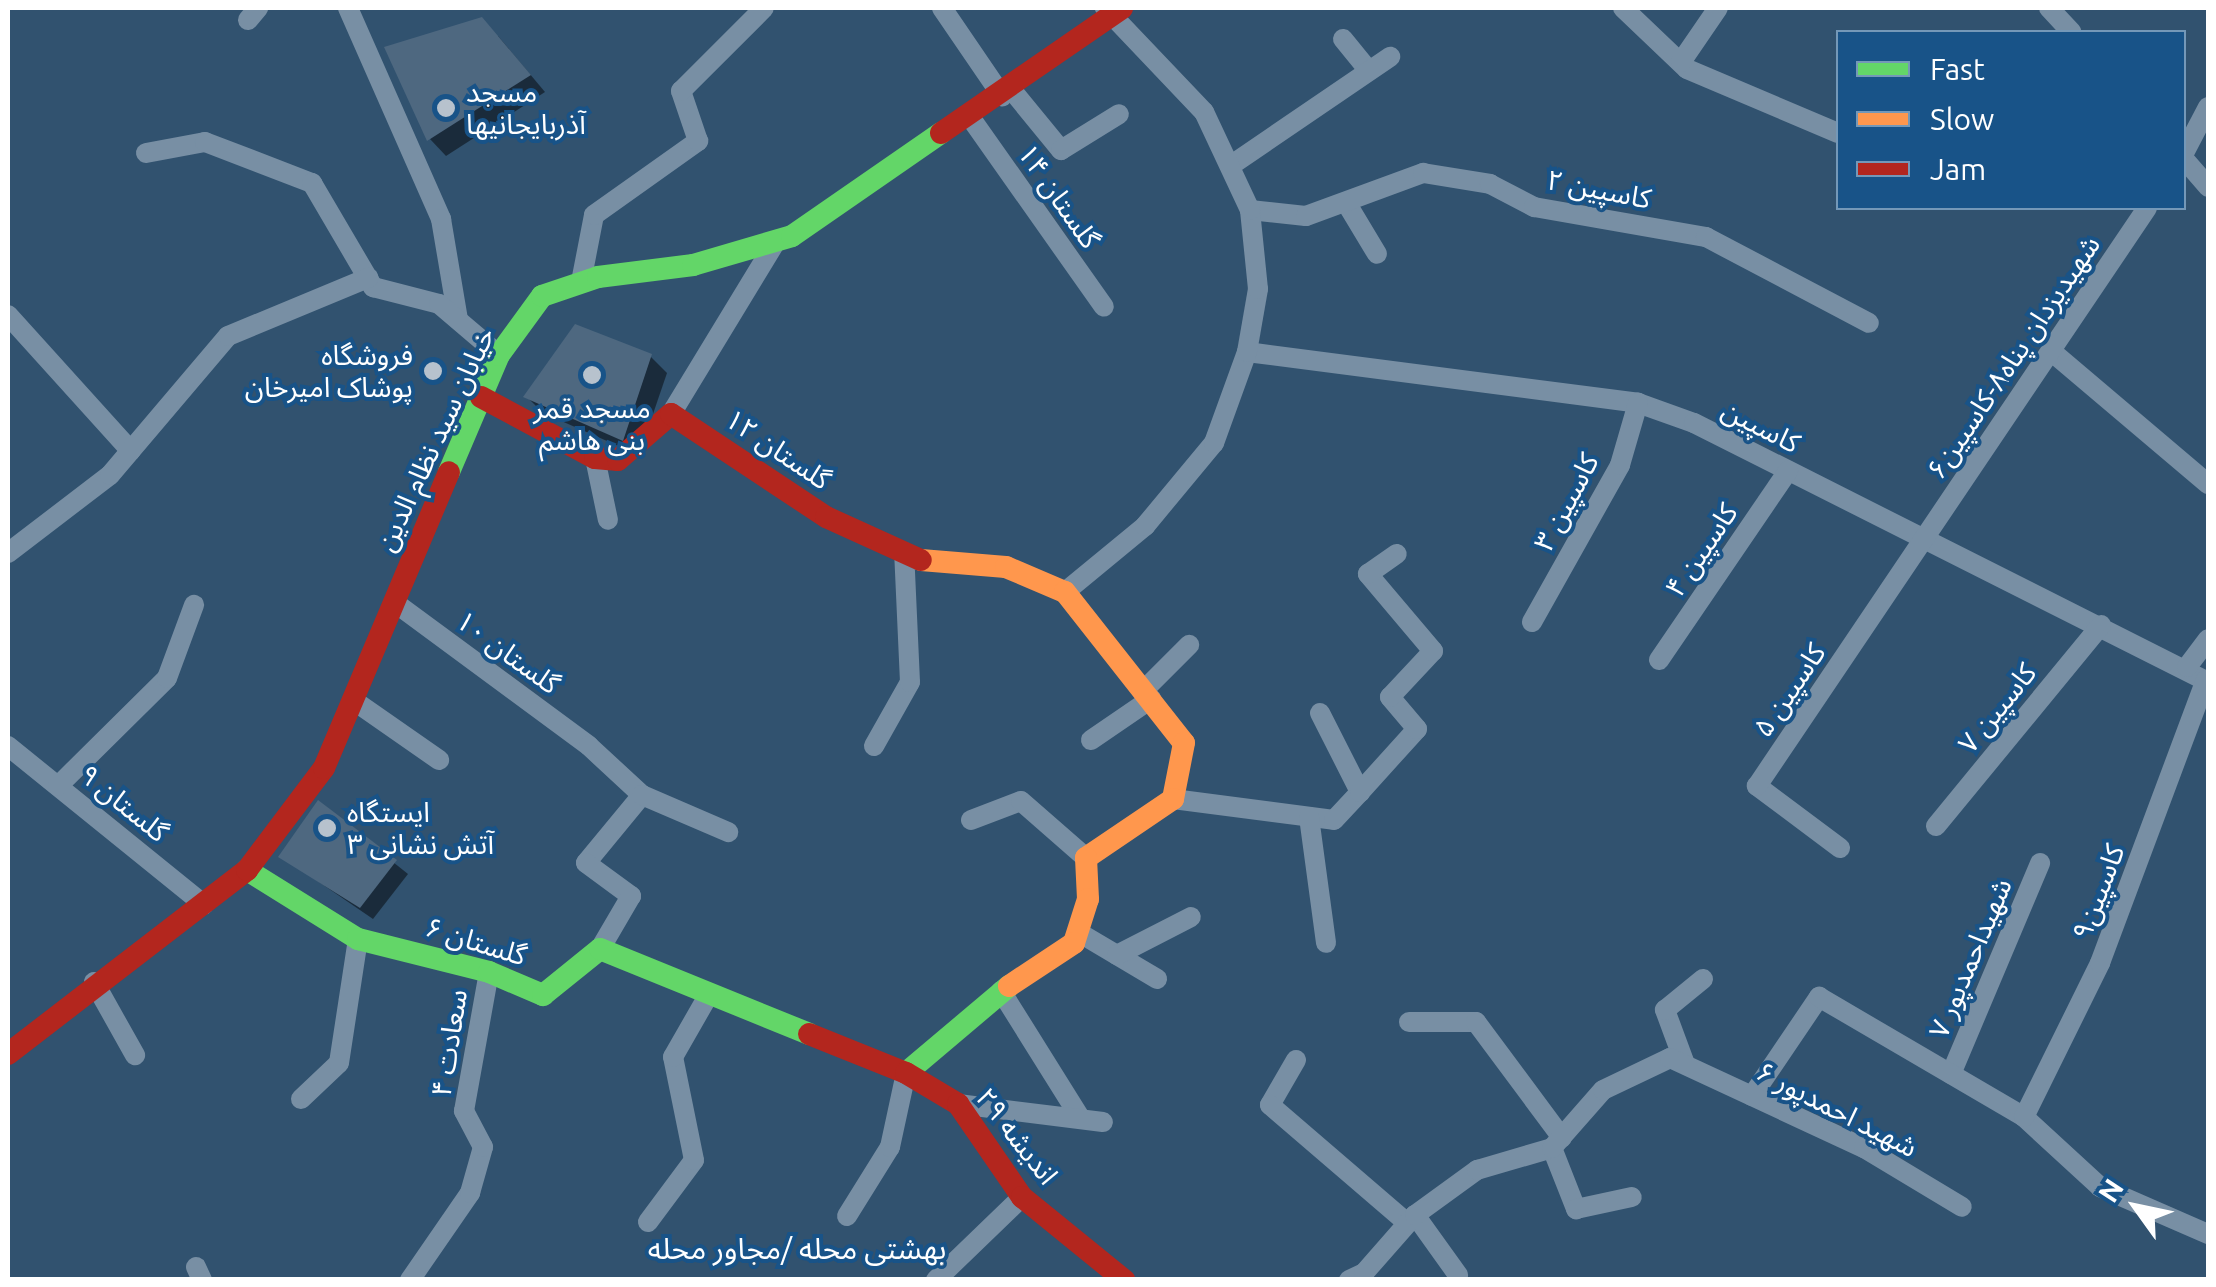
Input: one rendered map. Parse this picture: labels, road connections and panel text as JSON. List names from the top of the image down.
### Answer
{
  "streets": {
    "street": [
      "کاسپین ۲",
      "گلستان ۱۴",
      "شهیدیزدان پناه۸-کاسپین۶",
      "کاسپین",
      "خیابان سید نظام الدین",
      "گلستان ۱۲",
      "کاسپین ۳",
      "کاسپین ۴",
      "گلستان ۱۰",
      "کاسپین ۵",
      "کاسپین ۷",
      "گلستان ۹",
      "کاسپین۹",
      "گلستان ۶",
      "شهیداحمدپور ۷",
      "سعادت ۴",
      "شهید احمدپور ۶",
      "اندیشه ۲۹"
    ]
  },
  "crossings": [
    ["گلستان ۱۴", "خیابان سید نظام الدین"],
    ["شهیدیزدان پناه۸-کاسپین۶", "کاسپین"],
    ["شهیدیزدان پناه۸-کاسپین۶", "کاسپین ۵"],
    ["کاسپین", "کاسپین ۳"],
    ["کاسپین", "کاسپین ۴"],
    ["کاسپین", "کاسپین ۵"],
    ["کاسپین", "کاسپین ۷"],
    ["کاسپین", "کاسپین۹"],
    ["خیابان سید نظام الدین", "گلستان ۱۰"],
    ["خیابان سید نظام الدین", "گلستان ۹"],
    ["خیابان سید نظام الدین", "گلستان ۶"],
    ["گلستان ۶", "سعادت ۴"]
  ],
  "districts": ["بهشتی محله /مجاور محله"],
  "places": [
    "مسجد آذربایجانیها",
    "فروشگاه پوشاک امیرخان",
    "مسجد قمر بنی هاشم",
    "ایستگاه آتش نشانی ۳"
  ],
  "legend": ["Fast", "Slow", "Jam"],
  "north": "top left"
}
